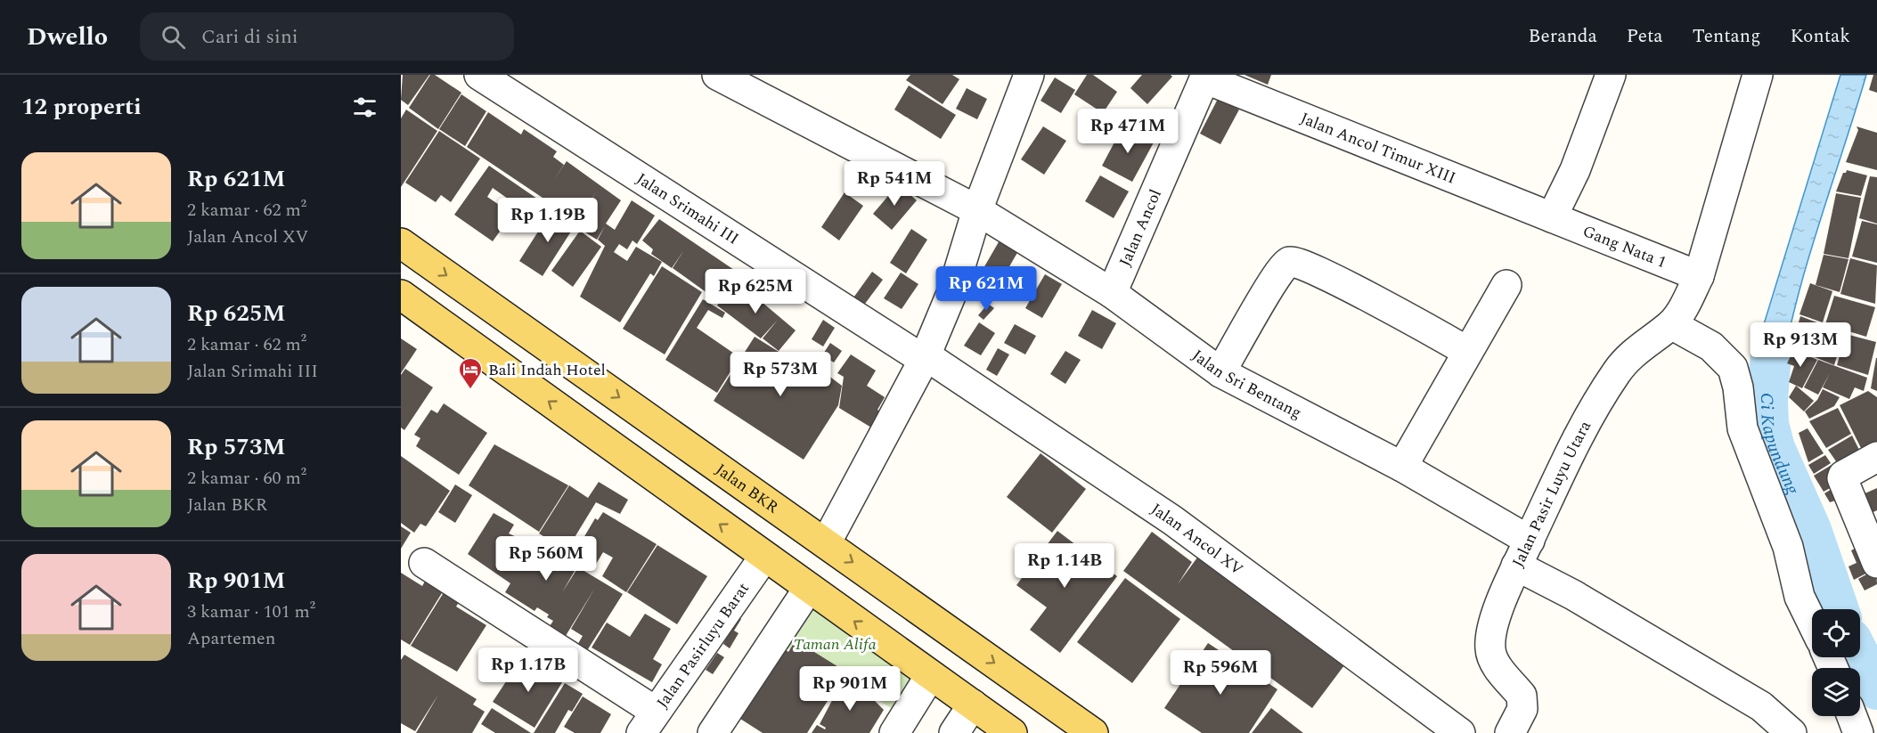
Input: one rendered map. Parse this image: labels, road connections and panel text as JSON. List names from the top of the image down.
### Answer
{
  "streets": {
    "main road": ["Jalan BKR"],
    "street": [
      "Jalan Ancol Timur XIII",
      "Jalan Srimahi III",
      "Jalan Ancol",
      "Gang Nata 1",
      "Jalan Sri Bentang",
      "Jalan Pasir Luyu Utara",
      "Jalan Ancol XV",
      "Jalan Pasirluyu Barat"
    ]
  },
  "crossings": [
    ["Jalan Ancol Timur XIII", "Jalan Ancol"],
    ["Jalan Ancol Timur XIII", "Gang Nata 1"],
    ["Jalan Srimahi III", "Jalan Ancol XV"],
    ["Jalan Ancol", "Jalan Sri Bentang"],
    ["Gang Nata 1", "Jalan Pasir Luyu Utara"],
    ["Jalan Sri Bentang", "Jalan Pasir Luyu Utara"]
  ],
  "water": ["Ci Kapundung"],
  "parks": ["Taman Alifa"],
  "places": {
    "hotel": ["Bali Indah Hotel"]
  },
  "page": {
    "header": "Dwello",
    "search": "Cari di sini",
    "nav": [
      "Beranda",
      "Peta",
      "Tentang",
      "Kontak"
    ],
    "heading": "12 properti",
    "price": [
      "Rp 471M",
      "Rp 541M",
      "Rp 1.19B",
      "Rp 621M",
      "Rp 625M",
      "Rp 913M",
      "Rp 573M",
      "Rp 560M",
      "Rp 1.14B",
      "Rp 1.17B",
      "Rp 596M",
      "Rp 901M"
    ],
    "list": [
      {
        "name": "Rp 621M",
        "note": "2 kamar · 62 m² · Jalan Ancol XV"
      },
      {
        "name": "Rp 625M",
        "note": "2 kamar · 62 m² · Jalan Srimahi III"
      },
      {
        "name": "Rp 573M",
        "note": "2 kamar · 60 m² · Jalan BKR"
      },
      {
        "name": "Rp 901M",
        "note": "3 kamar · 101 m² · Apartemen"
      }
    ]
  }
}
